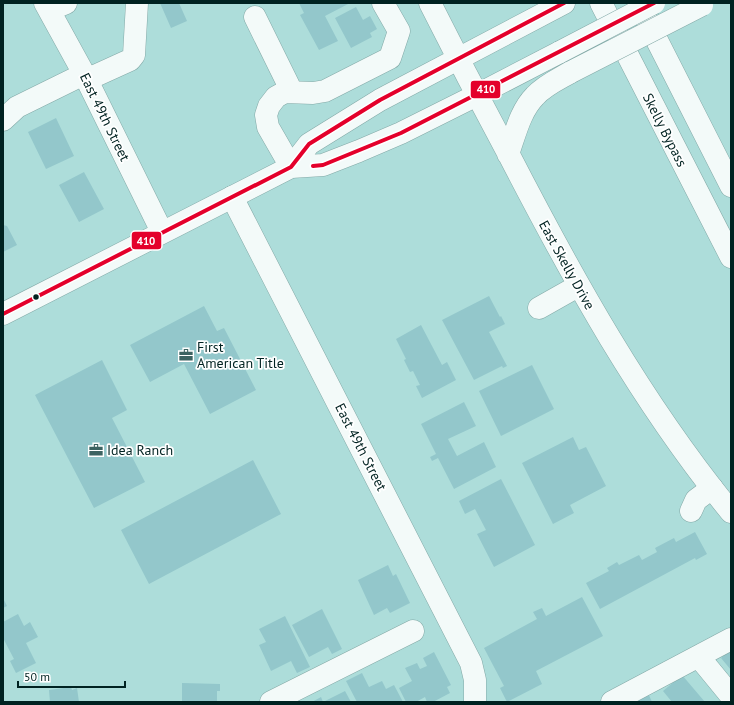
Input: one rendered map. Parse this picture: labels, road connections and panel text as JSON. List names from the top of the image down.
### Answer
{
  "streets": {
    "main road": ["East 49th Street", "Skelly Bypass", "East Skelly Drive"]
  },
  "places": {
    "office": ["First American Title", "Idea Ranch"]
  },
  "lines": ["transit line 410"],
  "scale_bar": "50 m"
}
